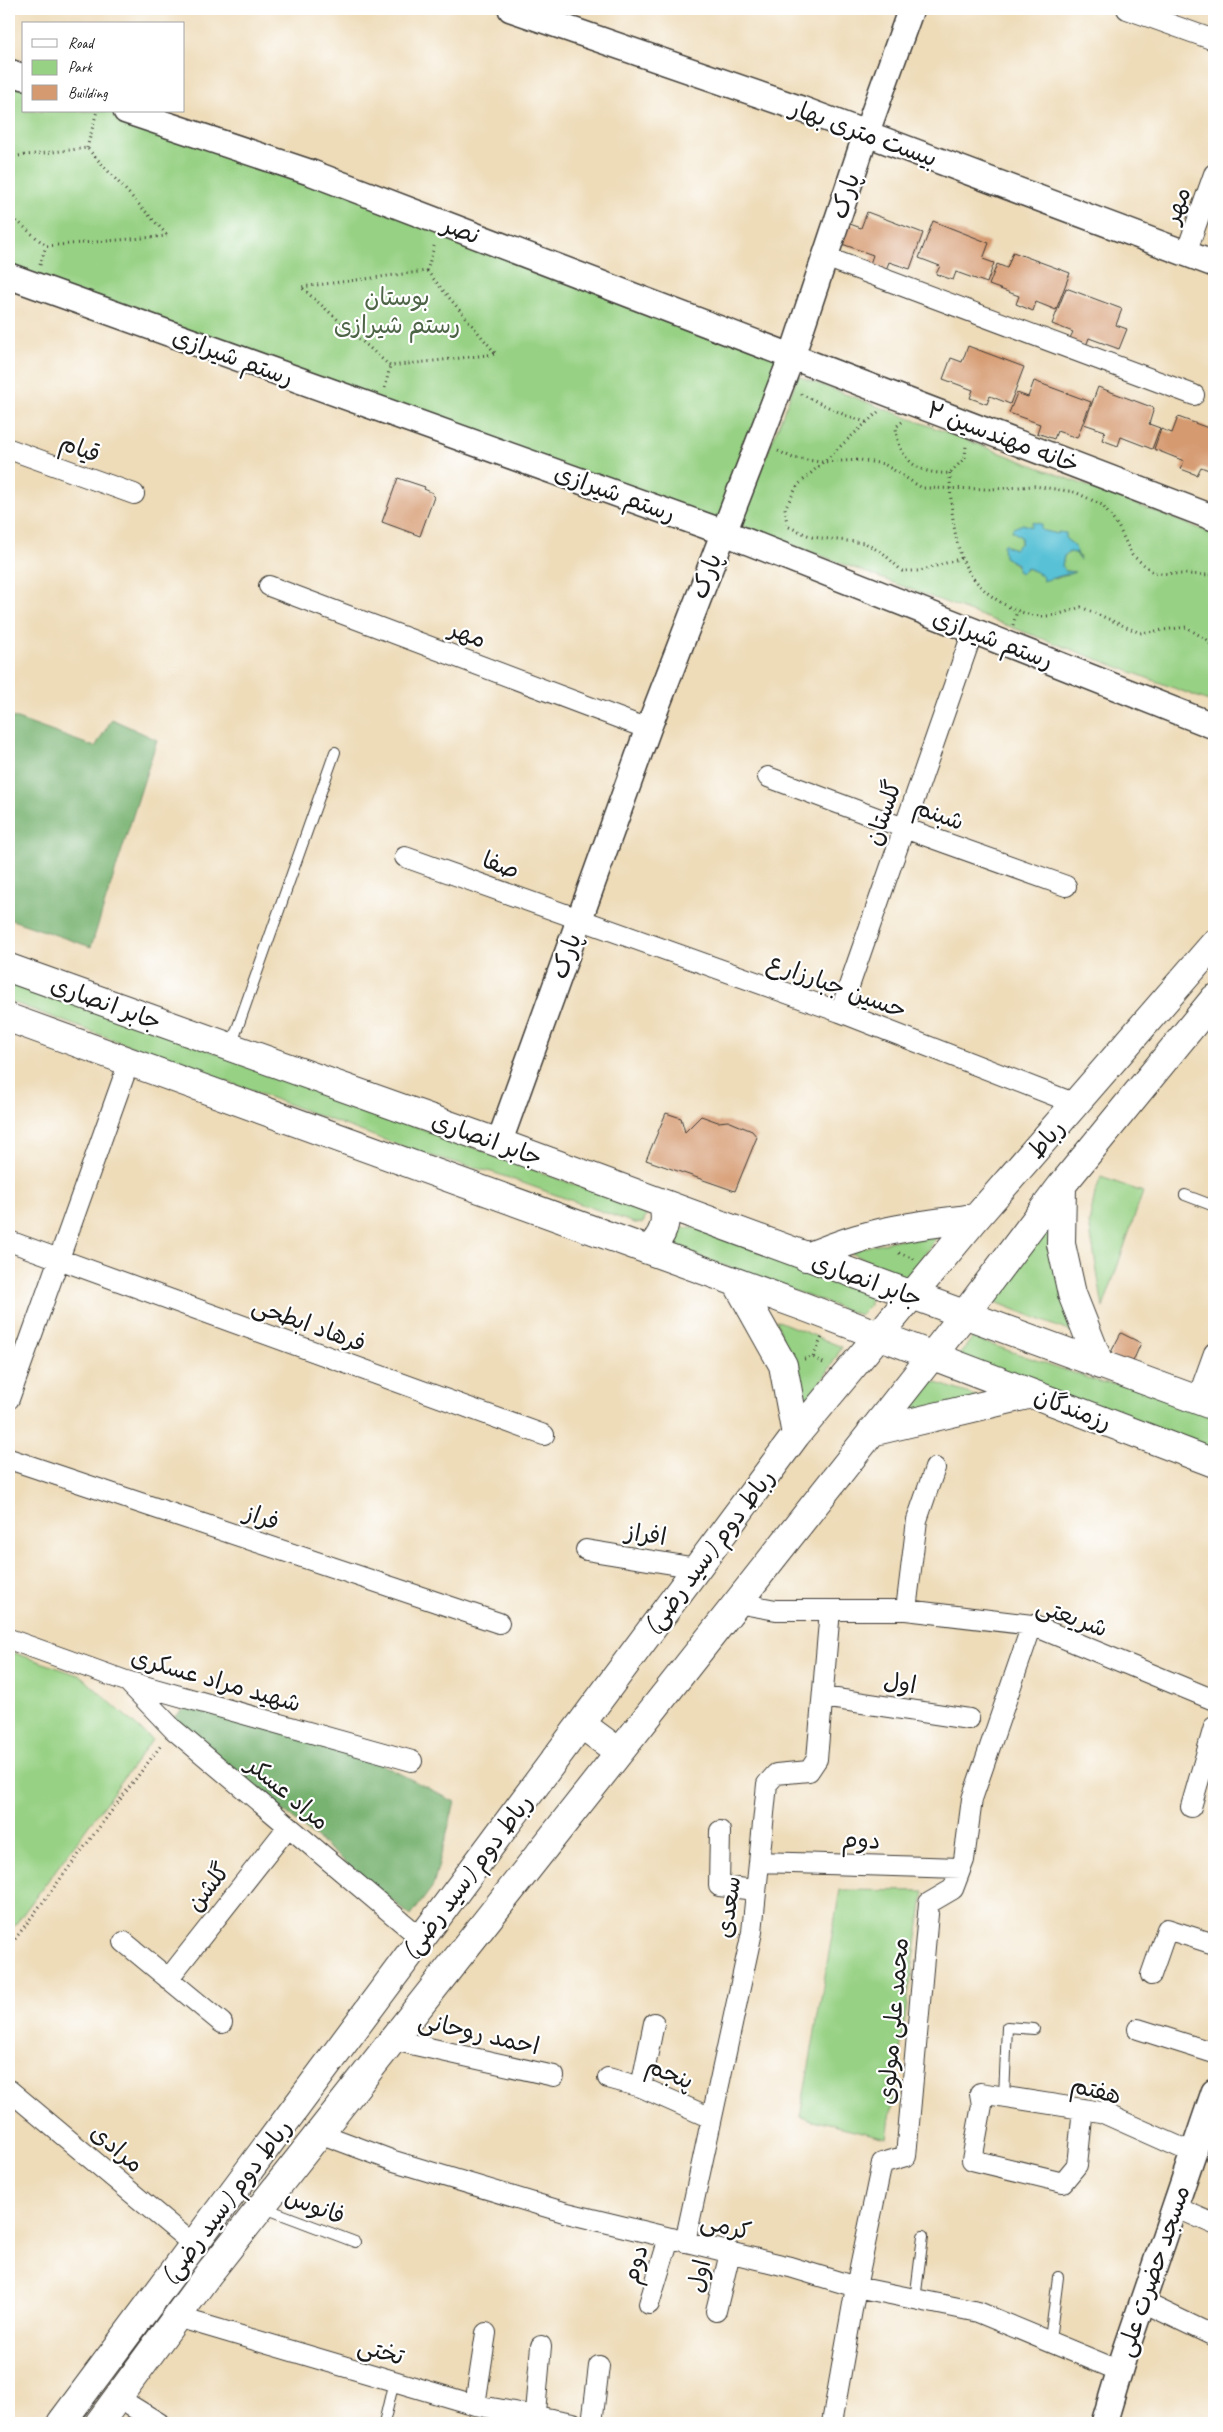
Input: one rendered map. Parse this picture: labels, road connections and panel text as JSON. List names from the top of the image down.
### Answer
{
  "streets": {
    "main road": [
      "جابر انصاری",
      "رباط",
      "رزمندگان",
      "رباط دوم (سید رضی)"
    ],
    "street": [
      "بیست متری بهار",
      "پارک",
      "مهر",
      "نصر",
      "رستم شیرازی",
      "خانه مهندسین ۲",
      "قیام",
      "گلستان",
      "شبنم",
      "صفا",
      "حسین جبارزارع",
      "فرهاد ابطحی",
      "فراز",
      "افراز",
      "شریعتی",
      "شهید مراد عسکری",
      "اول",
      "مراد عسکر",
      "دوم",
      "گلشن",
      "سعدی",
      "محمد علی مولوی",
      "احمد روحانی",
      "پنجم",
      "هفتم",
      "مرادی",
      "کرمی",
      "مسجد حضرت علی",
      "تختی"
    ],
    "lane": ["فانوس"]
  },
  "crossings": [
    ["بیست متری بهار", "پارک"],
    ["بیست متری بهار", "مهر"],
    ["پارک", "مهر"],
    ["پارک", "نصر"],
    ["پارک", "رستم شیرازی"],
    ["پارک", "خانه مهندسین ۲"],
    ["پارک", "صفا"],
    ["پارک", "حسین جبارزارع"],
    ["پارک", "جابر انصاری"],
    ["نصر", "خانه مهندسین ۲"],
    ["رستم شیرازی", "گلستان"],
    ["گلستان", "شبنم"],
    ["گلستان", "حسین جبارزارع"],
    ["صفا", "حسین جبارزارع"],
    ["حسین جبارزارع", "رباط"],
    ["جابر انصاری", "رباط"],
    ["جابر انصاری", "رزمندگان"],
    ["جابر انصاری", "رباط دوم (سید رضی)"],
    ["رباط", "رزمندگان"],
    ["رباط", "رباط دوم (سید رضی)"],
    ["رزمندگان", "رباط دوم (سید رضی)"],
    ["افراز", "رباط دوم (سید رضی)"],
    ["رباط دوم (سید رضی)", "شریعتی"],
    ["رباط دوم (سید رضی)", "مراد عسکر"],
    ["رباط دوم (سید رضی)", "احمد روحانی"],
    ["رباط دوم (سید رضی)", "مرادی"],
    ["رباط دوم (سید رضی)", "فانوس"],
    ["رباط دوم (سید رضی)", "کرمی"],
    ["رباط دوم (سید رضی)", "تختی"],
    ["شریعتی", "سعدی"],
    ["شریعتی", "محمد علی مولوی"],
    ["شهید مراد عسکری", "مراد عسکر"],
    ["اول", "سعدی"],
    ["اول", "کرمی"],
    ["مراد عسکر", "گلشن"],
    ["دوم", "سعدی"],
    ["دوم", "محمد علی مولوی"],
    ["دوم", "کرمی"],
    ["سعدی", "پنجم"],
    ["سعدی", "کرمی"],
    ["محمد علی مولوی", "کرمی"],
    ["هفتم", "مسجد حضرت علی"],
    ["کرمی", "مسجد حضرت علی"]
  ],
  "parks": ["بوستان رستم شیرازی"],
  "legend": ["Road", "Park", "Building"]
}
